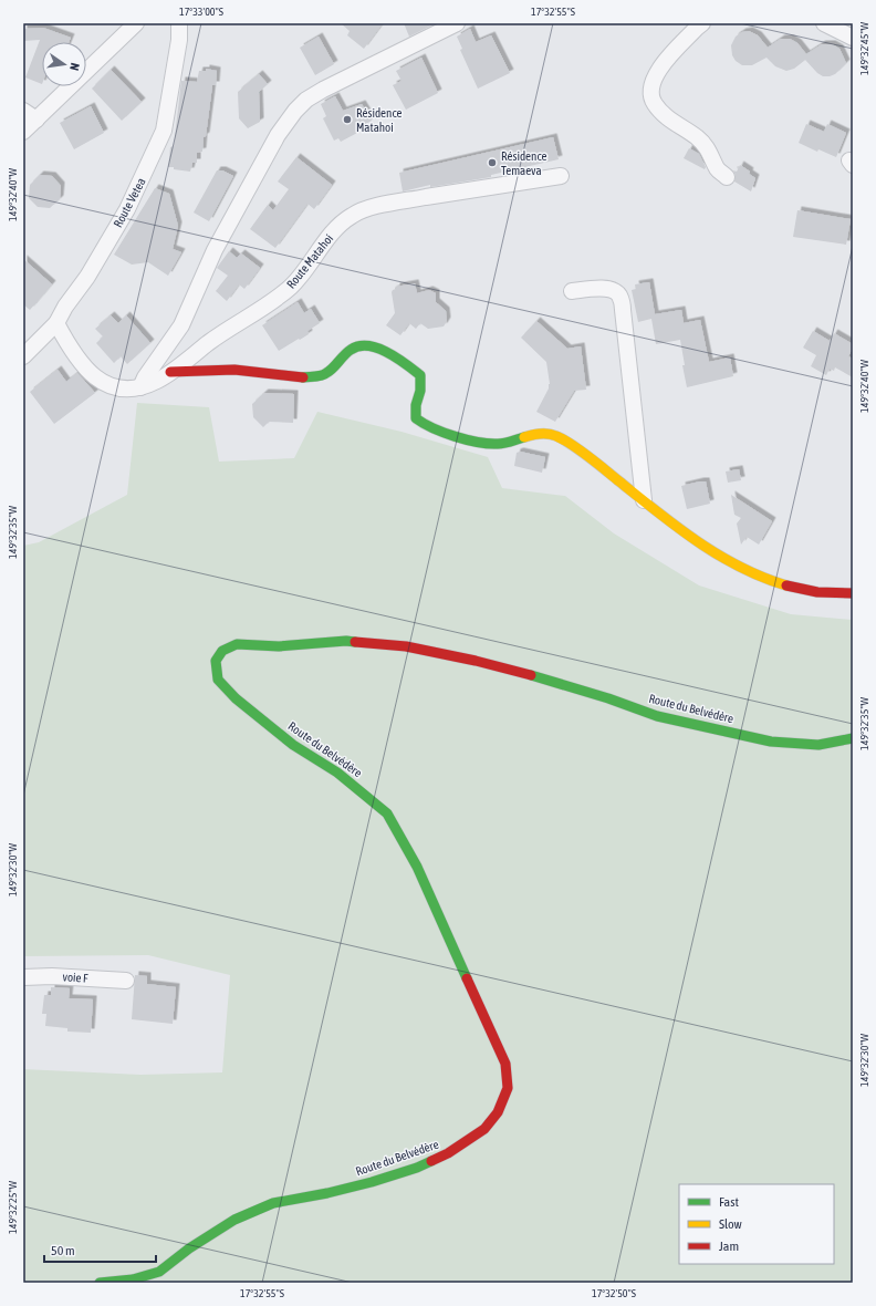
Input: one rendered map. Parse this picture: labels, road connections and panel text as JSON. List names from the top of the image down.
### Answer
{
  "streets": {
    "street": [
      "Route Vetea",
      "Route Matahoi",
      "Route du Belvédère",
      "voie F"
    ]
  },
  "crossings": [
    ["Route Vetea", "Route Matahoi"]
  ],
  "places": ["Résidence Matahoi", "Résidence Temaeva"],
  "legend": ["Fast", "Slow", "Jam"],
  "scale_bar": "50 m",
  "north": "right",
  "coordinates": [
    "17°33'00\"S",
    "17°32'55\"S",
    "149°32'45\"W",
    "149°32'40\"W",
    "149°32'35\"W",
    "149°32'30\"W",
    "149°32'25\"W",
    "17°32'50\"S"
  ]
}
